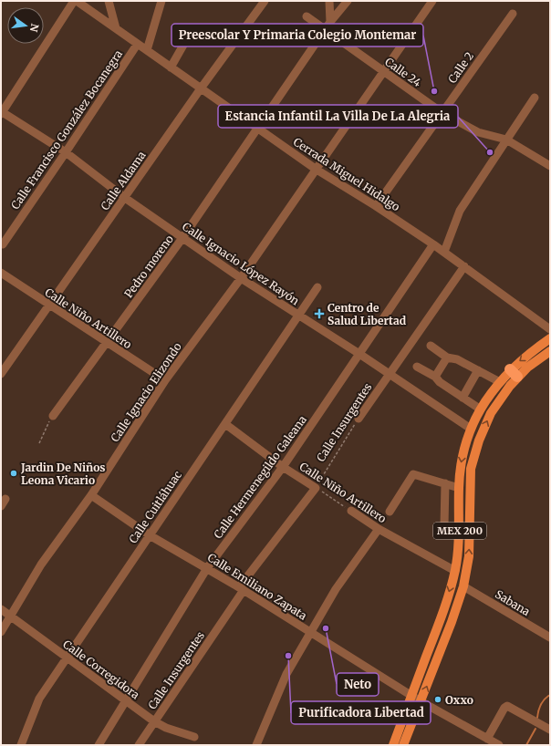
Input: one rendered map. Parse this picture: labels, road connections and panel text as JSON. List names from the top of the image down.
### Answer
{
  "streets": {
    "main road": ["MEX 200"],
    "street": [
      "Calle 2",
      "Calle 24",
      "Calle Francisco González Bocanegra",
      "Cerrada Miguel Hidalgo",
      "Calle Aldama",
      "Calle Ignacio López Rayón",
      "Pedro moreno",
      "Calle Niño Artillero",
      "Calle Ignacio Elizondo",
      "Calle Insurgentes",
      "Calle Hermenegildo Galeana",
      "Calle Cuitláhuac",
      "Calle Emiliano Zapata",
      "Sabana",
      "Calle Corregidora"
    ]
  },
  "crossings": [
    ["Calle 2", "Calle 24"],
    ["Calle 2", "Cerrada Miguel Hidalgo"],
    ["Calle 24", "Pedro moreno"],
    ["Calle 24", "Calle Ignacio Elizondo"],
    ["Calle Francisco González Bocanegra", "Cerrada Miguel Hidalgo"],
    ["Calle Francisco González Bocanegra", "Calle Ignacio López Rayón"],
    ["Cerrada Miguel Hidalgo", "Calle Aldama"],
    ["Cerrada Miguel Hidalgo", "Pedro moreno"],
    ["Cerrada Miguel Hidalgo", "Calle Ignacio Elizondo"],
    ["Cerrada Miguel Hidalgo", "Calle Insurgentes"],
    ["Cerrada Miguel Hidalgo", "Calle Hermenegildo Galeana"],
    ["Calle Aldama", "Calle Ignacio López Rayón"],
    ["Calle Aldama", "Calle Niño Artillero"],
    ["Calle Ignacio López Rayón", "Pedro moreno"],
    ["Calle Ignacio López Rayón", "Calle Ignacio Elizondo"],
    ["Calle Ignacio López Rayón", "Calle Insurgentes"],
    ["Calle Ignacio López Rayón", "Calle Hermenegildo Galeana"],
    ["Calle Ignacio López Rayón", "Calle Cuitláhuac"],
    ["Calle Ignacio López Rayón", "MEX 200"],
    ["Pedro moreno", "Calle Niño Artillero"],
    ["Calle Niño Artillero", "Calle Ignacio Elizondo"],
    ["Calle Niño Artillero", "Calle Insurgentes"],
    ["Calle Niño Artillero", "Calle Hermenegildo Galeana"],
    ["Calle Niño Artillero", "Calle Cuitláhuac"],
    ["Calle Niño Artillero", "MEX 200"],
    ["Calle Ignacio Elizondo", "Calle Emiliano Zapata"],
    ["Calle Ignacio Elizondo", "Calle Corregidora"],
    ["Calle Insurgentes", "Calle Emiliano Zapata"],
    ["Calle Insurgentes", "Calle Corregidora"],
    ["Calle Hermenegildo Galeana", "Calle Emiliano Zapata"],
    ["Calle Hermenegildo Galeana", "Calle Corregidora"],
    ["Calle Cuitláhuac", "Calle Emiliano Zapata"],
    ["Calle Cuitláhuac", "Calle Corregidora"],
    ["MEX 200", "Calle Emiliano Zapata"],
    ["MEX 200", "Sabana"]
  ],
  "places": {
    "other": [
      "Preescolar Y Primaria Colegio Montemar",
      "Estancia Infantil La Villa De La Alegria",
      "Jardin De Niños Leona Vicario",
      "Neto",
      "Purificadora Libertad",
      "Oxxo"
    ],
    "health": ["Centro de Salud Libertad"]
  },
  "north": "right"
}
